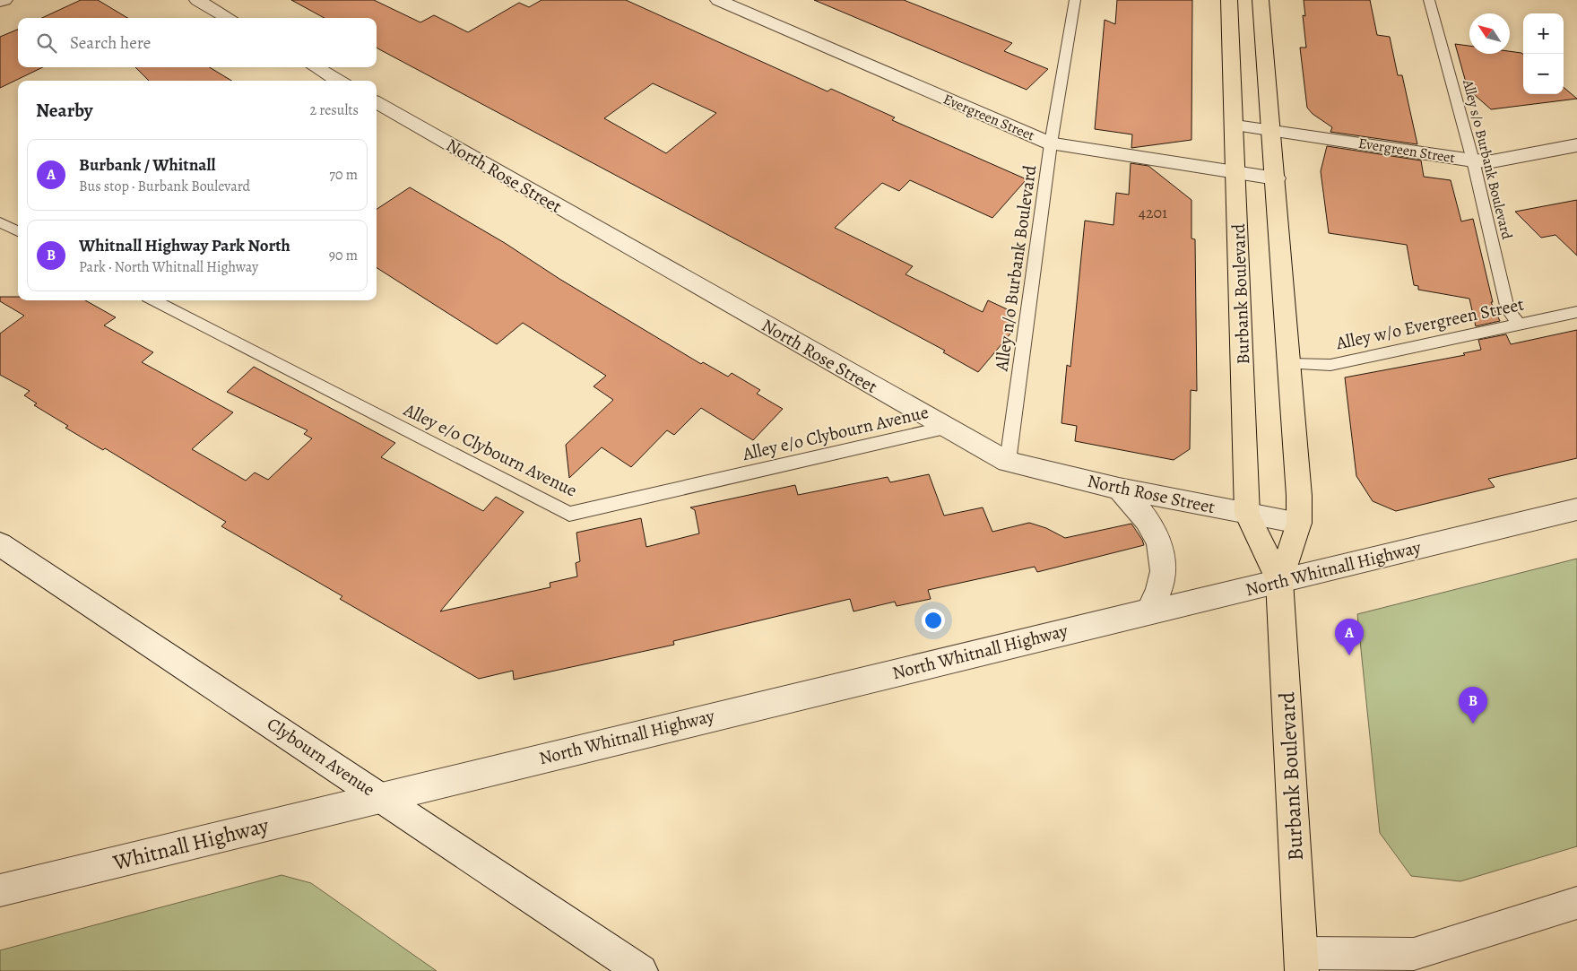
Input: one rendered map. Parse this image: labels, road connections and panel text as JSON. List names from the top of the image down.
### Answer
{
  "streets": {
    "main road": ["Burbank Boulevard"],
    "street": [
      "Evergreen Street",
      "North Rose Street",
      "North Whitnall Highway",
      "Clybourn Avenue",
      "Whitnall Highway"
    ],
    "lane": [
      "Alley s/o Burbank Boulevard",
      "Alley n/o Burbank Boulevard",
      "Alley w/o Evergreen Street",
      "Alley e/o Clybourn Avenue"
    ]
  },
  "crossings": [
    ["Evergreen Street", "Alley s/o Burbank Boulevard"],
    ["Evergreen Street", "Alley n/o Burbank Boulevard"],
    ["Evergreen Street", "Burbank Boulevard"],
    ["Alley s/o Burbank Boulevard", "Alley w/o Evergreen Street"],
    ["North Rose Street", "Alley n/o Burbank Boulevard"],
    ["North Rose Street", "Burbank Boulevard"],
    ["North Rose Street", "Alley e/o Clybourn Avenue"],
    ["Burbank Boulevard", "Alley w/o Evergreen Street"],
    ["Burbank Boulevard", "North Whitnall Highway"],
    ["North Whitnall Highway", "Clybourn Avenue"],
    ["North Whitnall Highway", "Whitnall Highway"],
    ["Clybourn Avenue", "Whitnall Highway"]
  ],
  "house_numbers": ["4201"],
  "north": "top left",
  "page": {
    "map_buttons": ["+", "−"],
    "search": "Search here",
    "heading": ["Nearby", "2 results"],
    "list": [
      {
        "mark": "A",
        "name": "Burbank / Whitnall",
        "note": "Bus stop · Burbank Boulevard",
        "value": "70 m"
      },
      {
        "mark": "B",
        "name": "Whitnall Highway Park North",
        "note": "Park · North Whitnall Highway",
        "value": "90 m"
      }
    ],
    "pins": ["A", "B"]
  }
}
